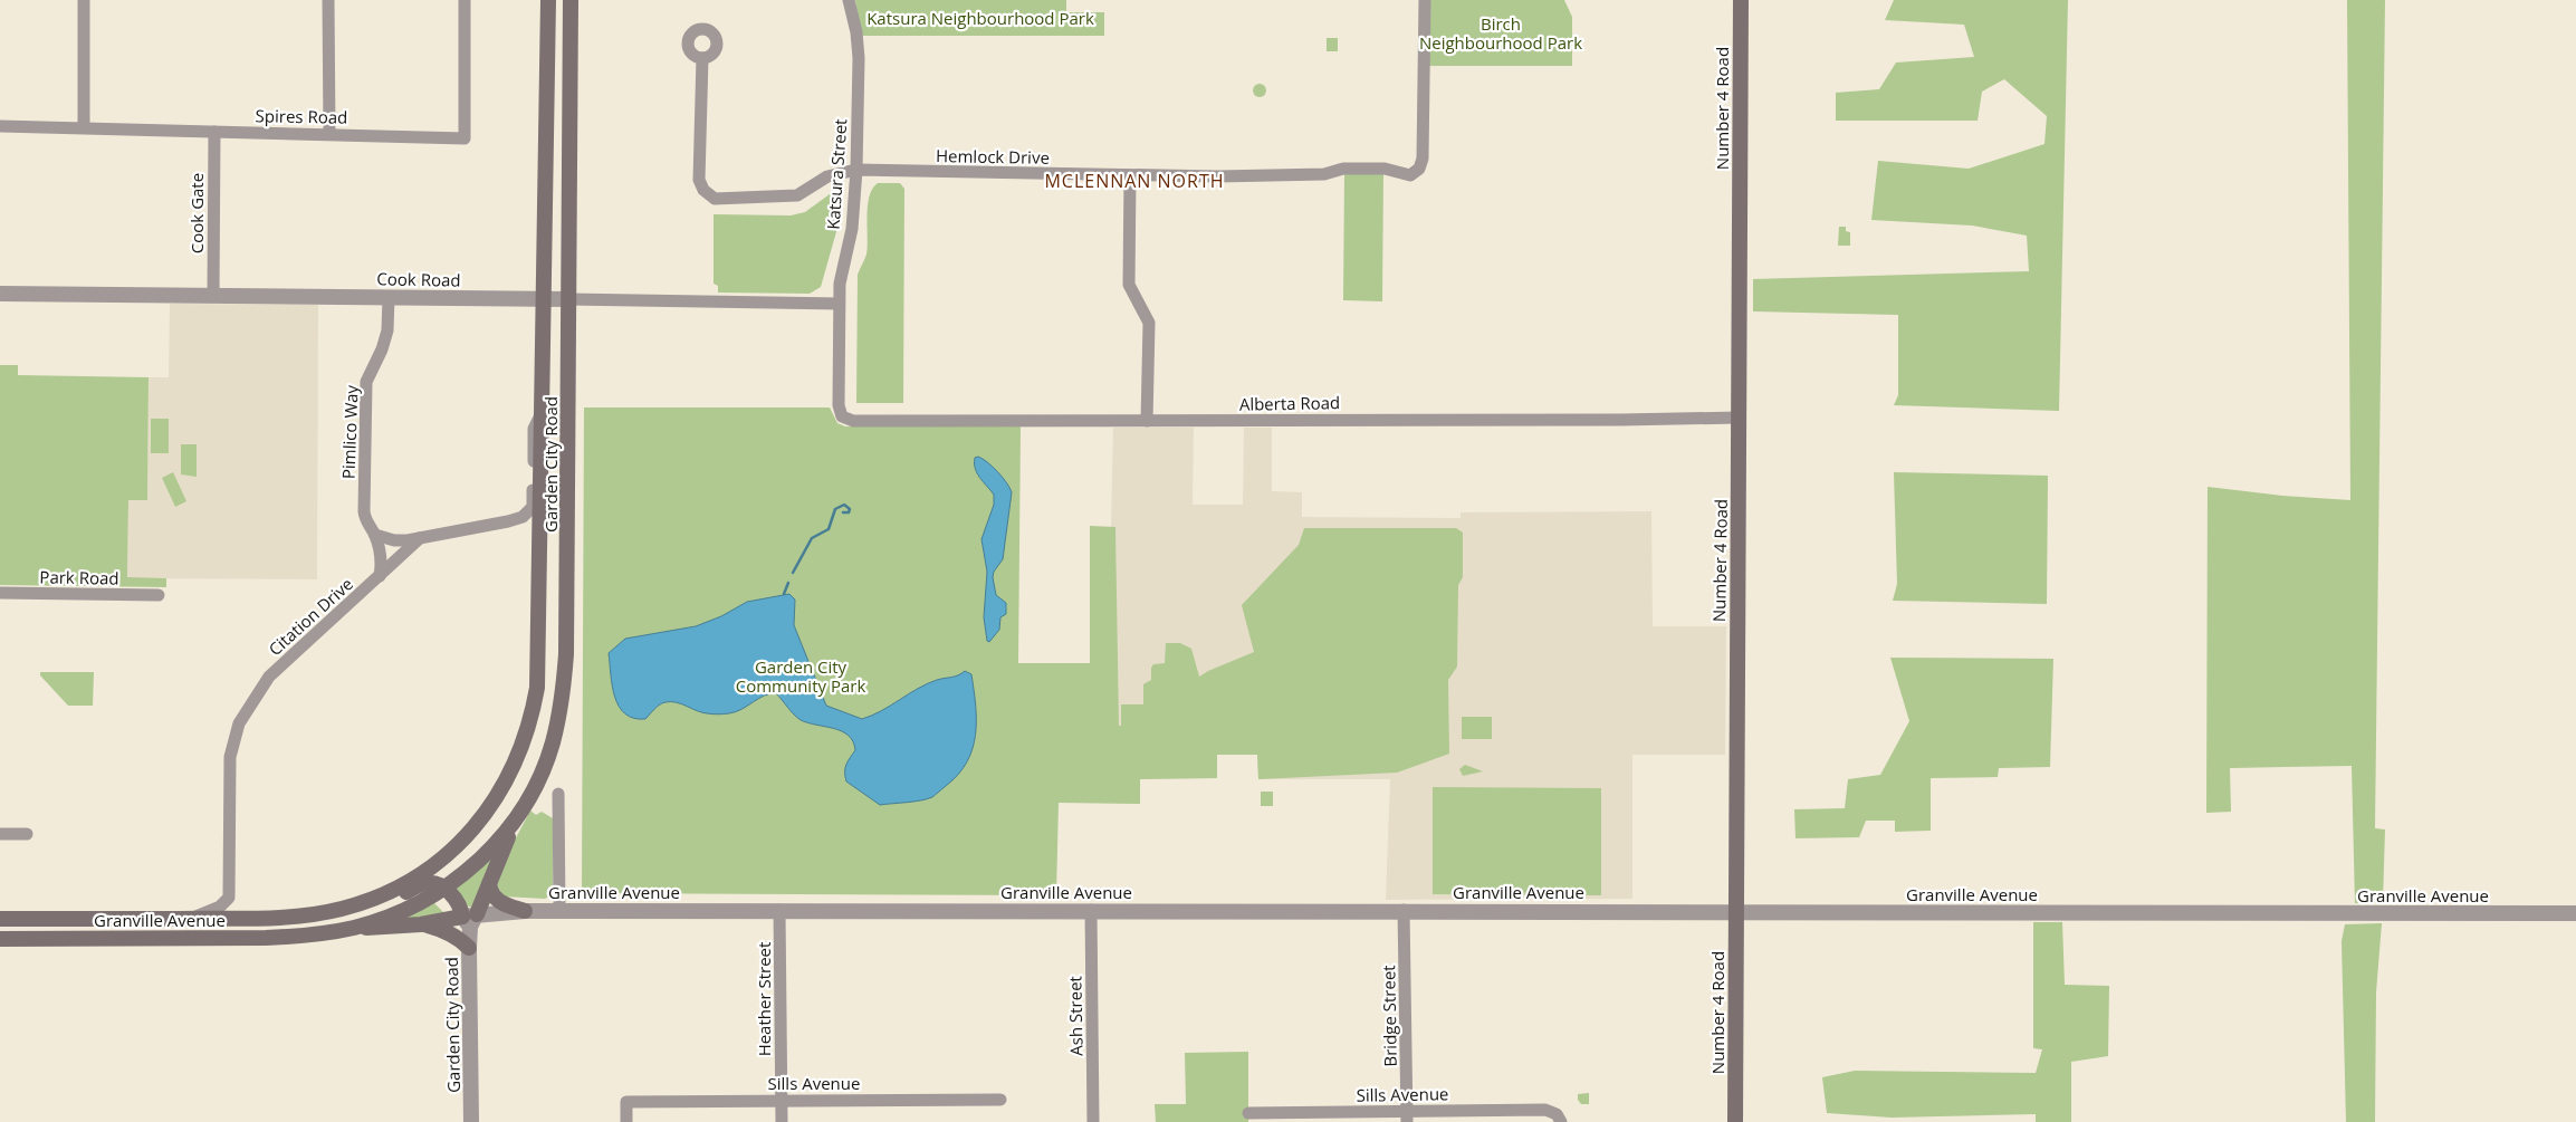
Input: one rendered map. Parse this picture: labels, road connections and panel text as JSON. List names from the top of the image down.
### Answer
{
  "streets": {
    "main road": ["Number 4 Road", "Garden City Road", "Granville Avenue"],
    "street": [
      "Spires Road",
      "Hemlock Drive",
      "Katsura Street",
      "Cook Gate",
      "Cook Road",
      "Alberta Road",
      "Pimlico Way",
      "Park Road",
      "Citation Drive",
      "Heather Street",
      "Ash Street",
      "Bridge Street",
      "Sills Avenue"
    ]
  },
  "crossings": [
    ["Number 4 Road", "Alberta Road"],
    ["Number 4 Road", "Granville Avenue"],
    ["Spires Road", "Cook Gate"],
    ["Hemlock Drive", "Katsura Street"],
    ["Katsura Street", "Cook Road"],
    ["Katsura Street", "Alberta Road"],
    ["Cook Gate", "Cook Road"],
    ["Cook Road", "Pimlico Way"],
    ["Cook Road", "Garden City Road"],
    ["Pimlico Way", "Citation Drive"],
    ["Garden City Road", "Granville Avenue"],
    ["Citation Drive", "Granville Avenue"],
    ["Granville Avenue", "Heather Street"],
    ["Granville Avenue", "Ash Street"],
    ["Granville Avenue", "Bridge Street"],
    ["Heather Street", "Sills Avenue"],
    ["Bridge Street", "Sills Avenue"]
  ],
  "districts": ["MCLENNAN NORTH"],
  "parks": ["Katsura Neighbourhood Park", "Birch Neighbourhood Park", "Garden City Community Park"]
}
